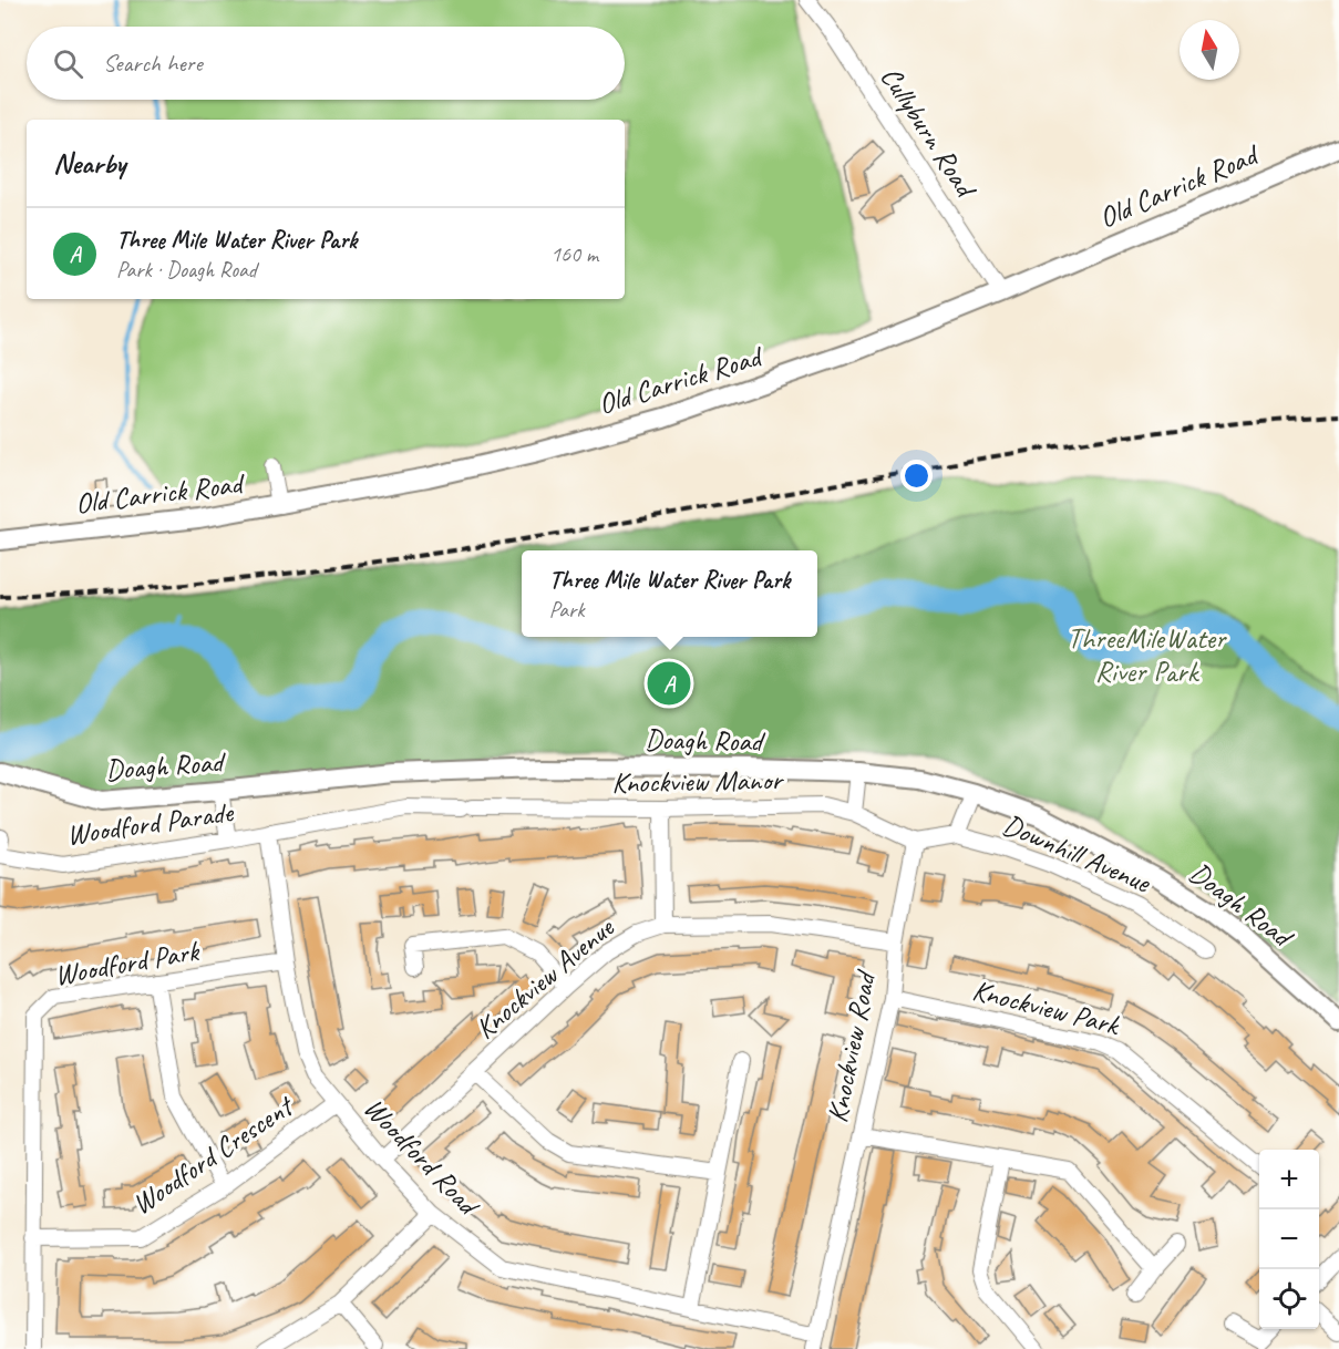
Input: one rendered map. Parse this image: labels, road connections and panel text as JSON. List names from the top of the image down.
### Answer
{
  "streets": {
    "main road": ["Old Carrick Road", "Doagh Road"],
    "street": [
      "Cullyburn Road",
      "Knockview Manor",
      "Woodford Parade",
      "Downhill Avenue",
      "Woodford Park",
      "Knockview Avenue",
      "Knockview Park",
      "Knockview Road",
      "Woodford Crescent",
      "Woodford Road"
    ]
  },
  "crossings": [
    ["Cullyburn Road", "Old Carrick Road"],
    ["Knockview Manor", "Woodford Parade"],
    ["Knockview Manor", "Knockview Road"],
    ["Knockview Manor", "Woodford Road"],
    ["Woodford Parade", "Woodford Road"],
    ["Woodford Park", "Woodford Crescent"],
    ["Woodford Park", "Woodford Road"],
    ["Knockview Avenue", "Knockview Road"],
    ["Knockview Avenue", "Woodford Road"],
    ["Knockview Park", "Knockview Road"],
    ["Knockview Road", "Woodford Road"],
    ["Woodford Crescent", "Woodford Road"]
  ],
  "parks": ["ThreeMileWater River Park"],
  "north": "top",
  "page": {
    "search": "Search here",
    "heading": "Nearby",
    "list": [
      {
        "mark": "A",
        "name": "Three Mile Water River Park",
        "note": "Park · Doagh Road",
        "value": "160 m"
      }
    ],
    "popup": ["Three Mile Water River Park", "Park"],
    "pins": "A",
    "map_buttons": ["+", "−"]
  }
}
